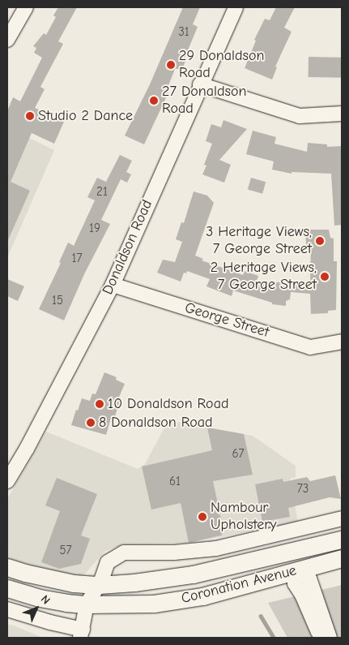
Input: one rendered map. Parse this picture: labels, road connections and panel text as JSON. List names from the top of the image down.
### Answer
{
  "streets": {
    "main road": ["Coronation Avenue"],
    "street": ["Donaldson Road", "George Street"]
  },
  "crossings": [
    ["Donaldson Road", "George Street"]
  ],
  "places": [
    "29 Donaldson Road",
    "27 Donaldson Road",
    "Studio 2 Dance",
    "3 Heritage Views, 7 George Street",
    "2 Heritage Views, 7 George Street",
    "10 Donaldson Road",
    "8 Donaldson Road",
    "Nambour Upholstery"
  ],
  "house_numbers": [
    "31",
    "21",
    "19",
    "17",
    "15",
    "67",
    "61",
    "73",
    "57"
  ],
  "north": "top right"
}
